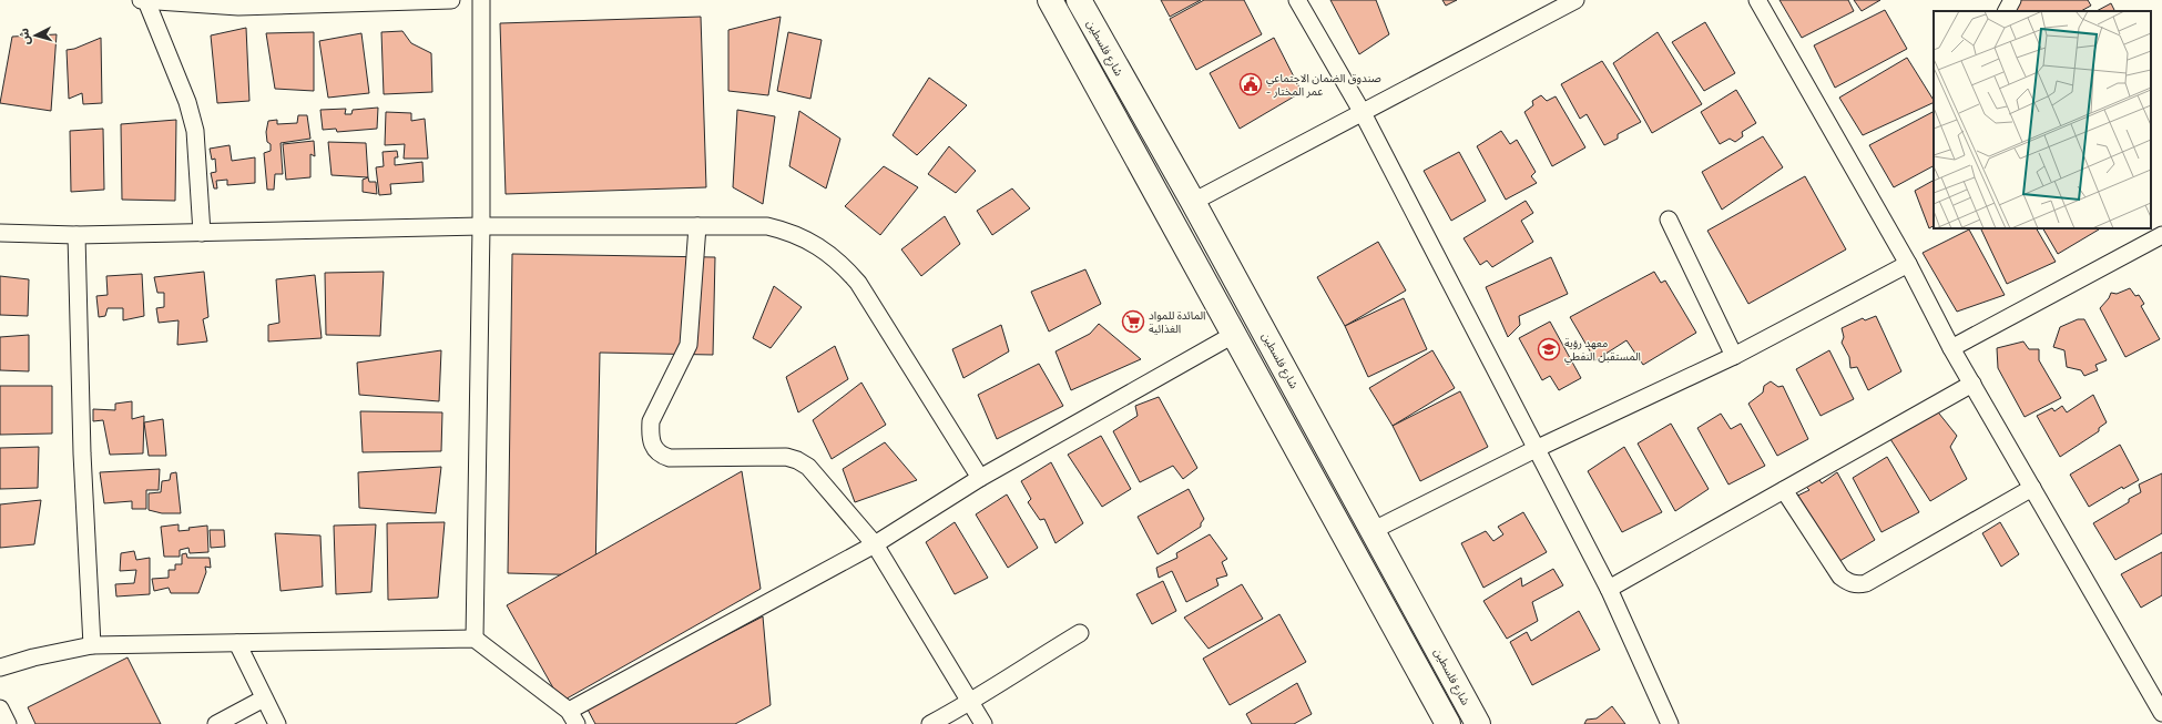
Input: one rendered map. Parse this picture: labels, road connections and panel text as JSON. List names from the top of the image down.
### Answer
{
  "streets": {
    "street": ["شارع فلسطين"]
  },
  "places": {
    "public building": ["صندوق الضمان الاجتماعي - عمر المختار"],
    "supermarket": ["المائدة للمواد الغذائية"],
    "school or university": ["معهد رؤية المستقبل النفطي"]
  },
  "north": "left"
}
